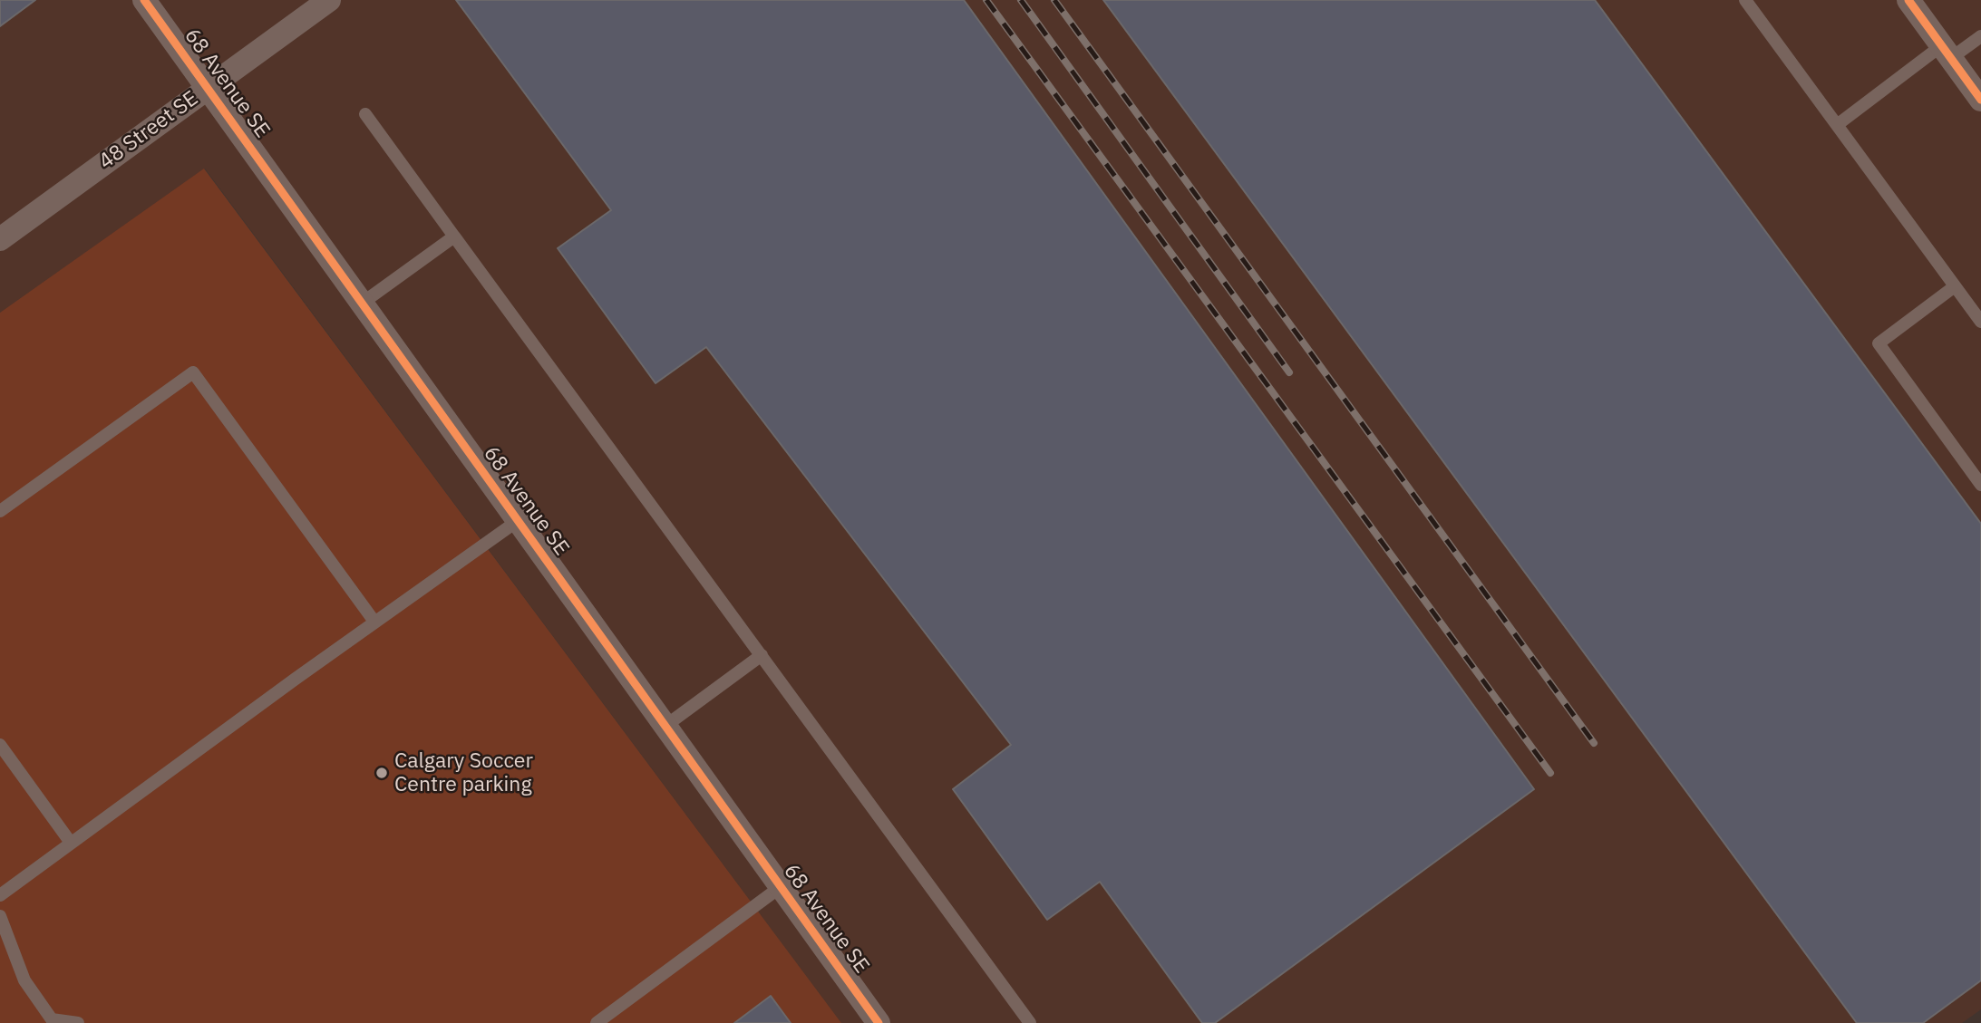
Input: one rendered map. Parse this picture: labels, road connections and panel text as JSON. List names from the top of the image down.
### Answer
{
  "streets": {
    "street": ["68 Avenue SE", "48 Street SE"]
  },
  "crossings": [
    ["68 Avenue SE", "48 Street SE"]
  ],
  "places": ["Calgary Soccer Centre parking"]
}
